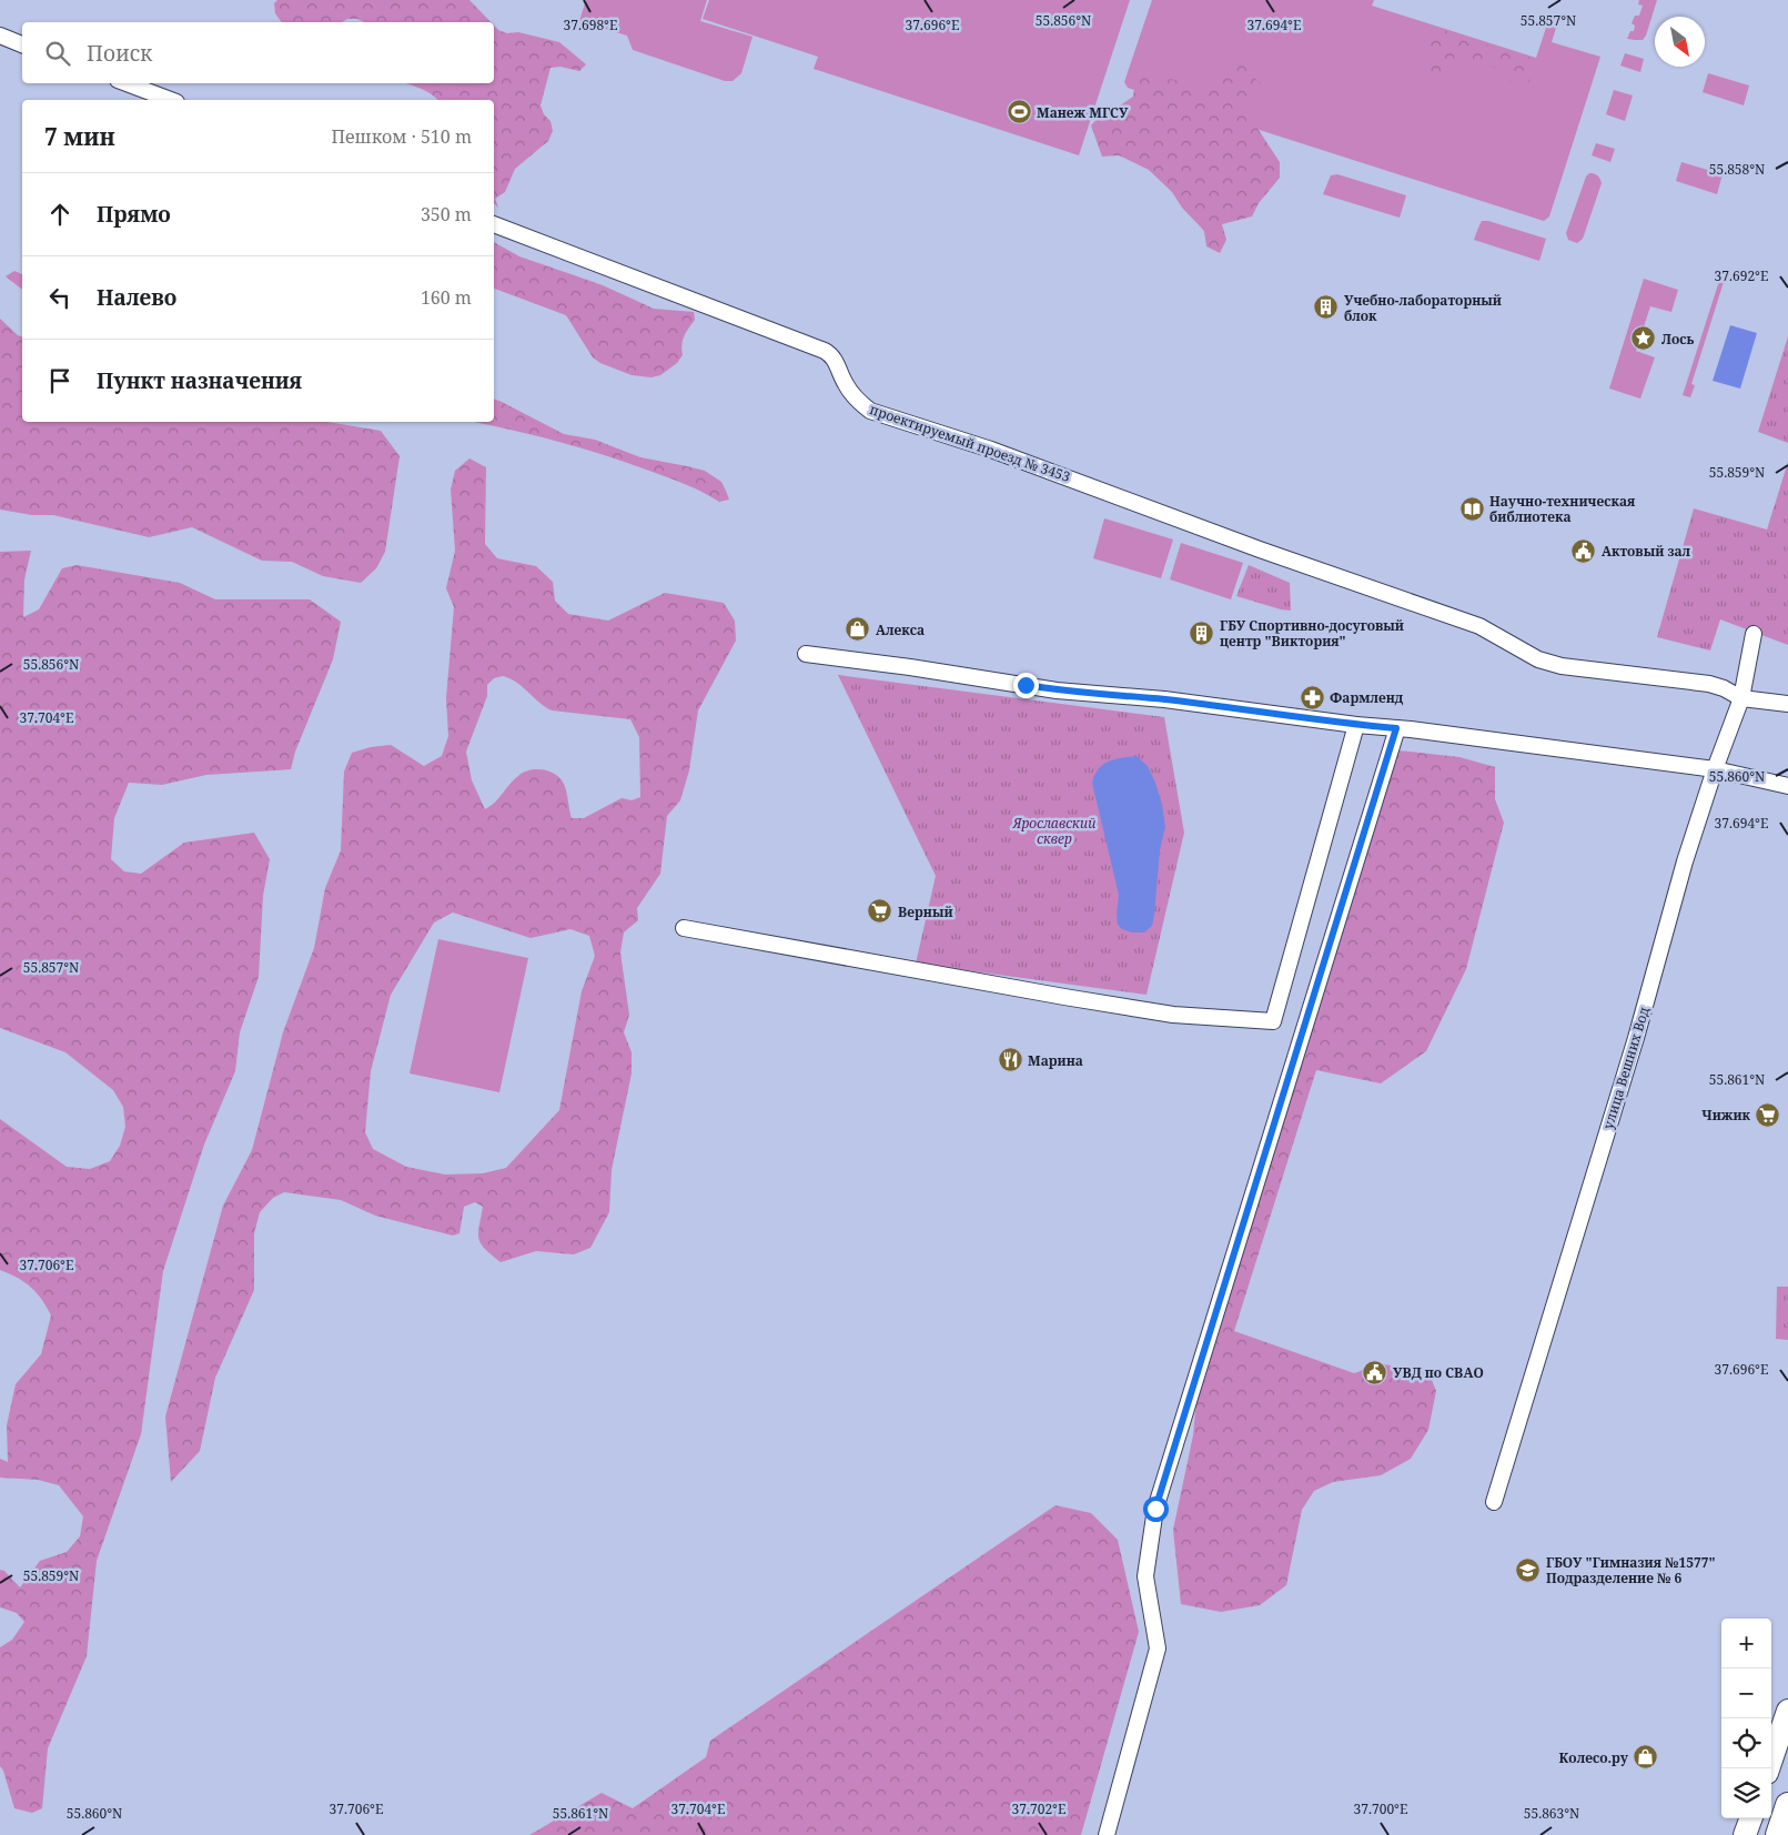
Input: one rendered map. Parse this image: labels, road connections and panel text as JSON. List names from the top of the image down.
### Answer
{
  "streets": {
    "street": ["проектируемый проезд № 3453", "улица Вешних Вод"]
  },
  "crossings": [
    ["проектируемый проезд № 3453", "улица Вешних Вод"]
  ],
  "parks": ["Ярославский сквер"],
  "places": {
    "sports": ["Манеж МГСУ"],
    "building": ["Учебно-лабораторный блок", "ГБУ Спортивно-досуговый центр \"Виктория\""],
    "place": ["Лось"],
    "library": ["Научно-техническая библиотека"],
    "public building": ["Актовый зал", "УВД по СВАО"],
    "shop": ["Алекса", "Колесо.ру"],
    "pharmacy": ["Фармленд"],
    "supermarket": ["Верный", "Чижик"],
    "restaurant": ["Марина"],
    "school or university": ["ГБОУ \"Гимназия №1577\" Подразделение № 6"]
  },
  "north": "bottom right",
  "page": {
    "search": "Поиск",
    "heading": ["7 мин", "Пешком · 510 m"],
    "list": [
      ["Прямо", "350 m"],
      ["Налево", "160 m"],
      "Пункт назначения"
    ],
    "map_buttons": ["+", "−"]
  },
  "coordinates": [
    "55.856°N",
    "55.857°N",
    "37.698°E",
    "37.696°E",
    "37.694°E",
    "55.858°N",
    "37.692°E",
    "55.859°N",
    "37.704°E",
    "55.860°N",
    "55.861°N",
    "37.706°E",
    "37.702°E",
    "37.700°E",
    "55.863°N"
  ]
}
